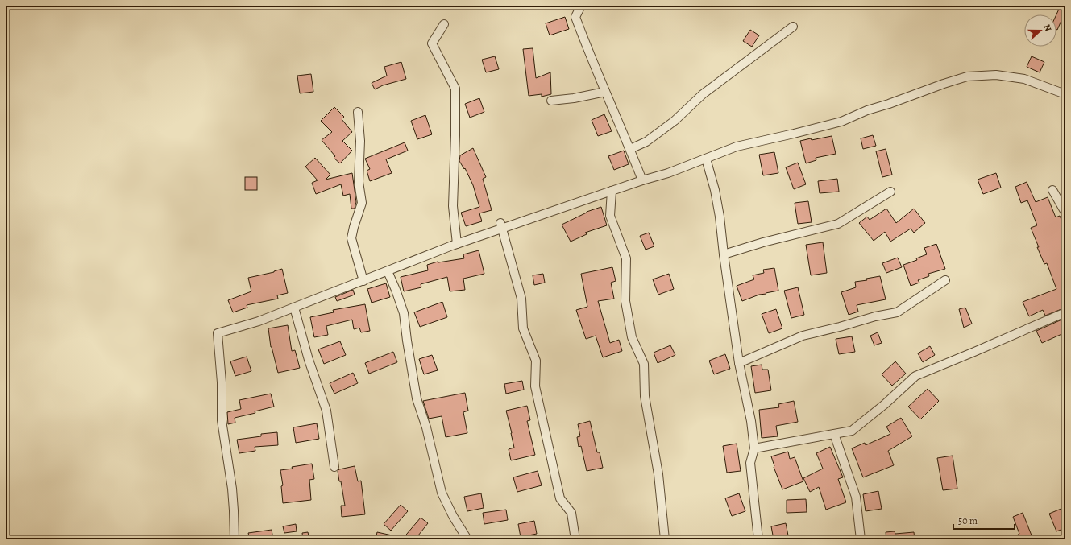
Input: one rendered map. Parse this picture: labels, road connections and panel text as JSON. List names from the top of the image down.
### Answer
{
  "scale_bar": "50 m",
  "north": "right"
}
